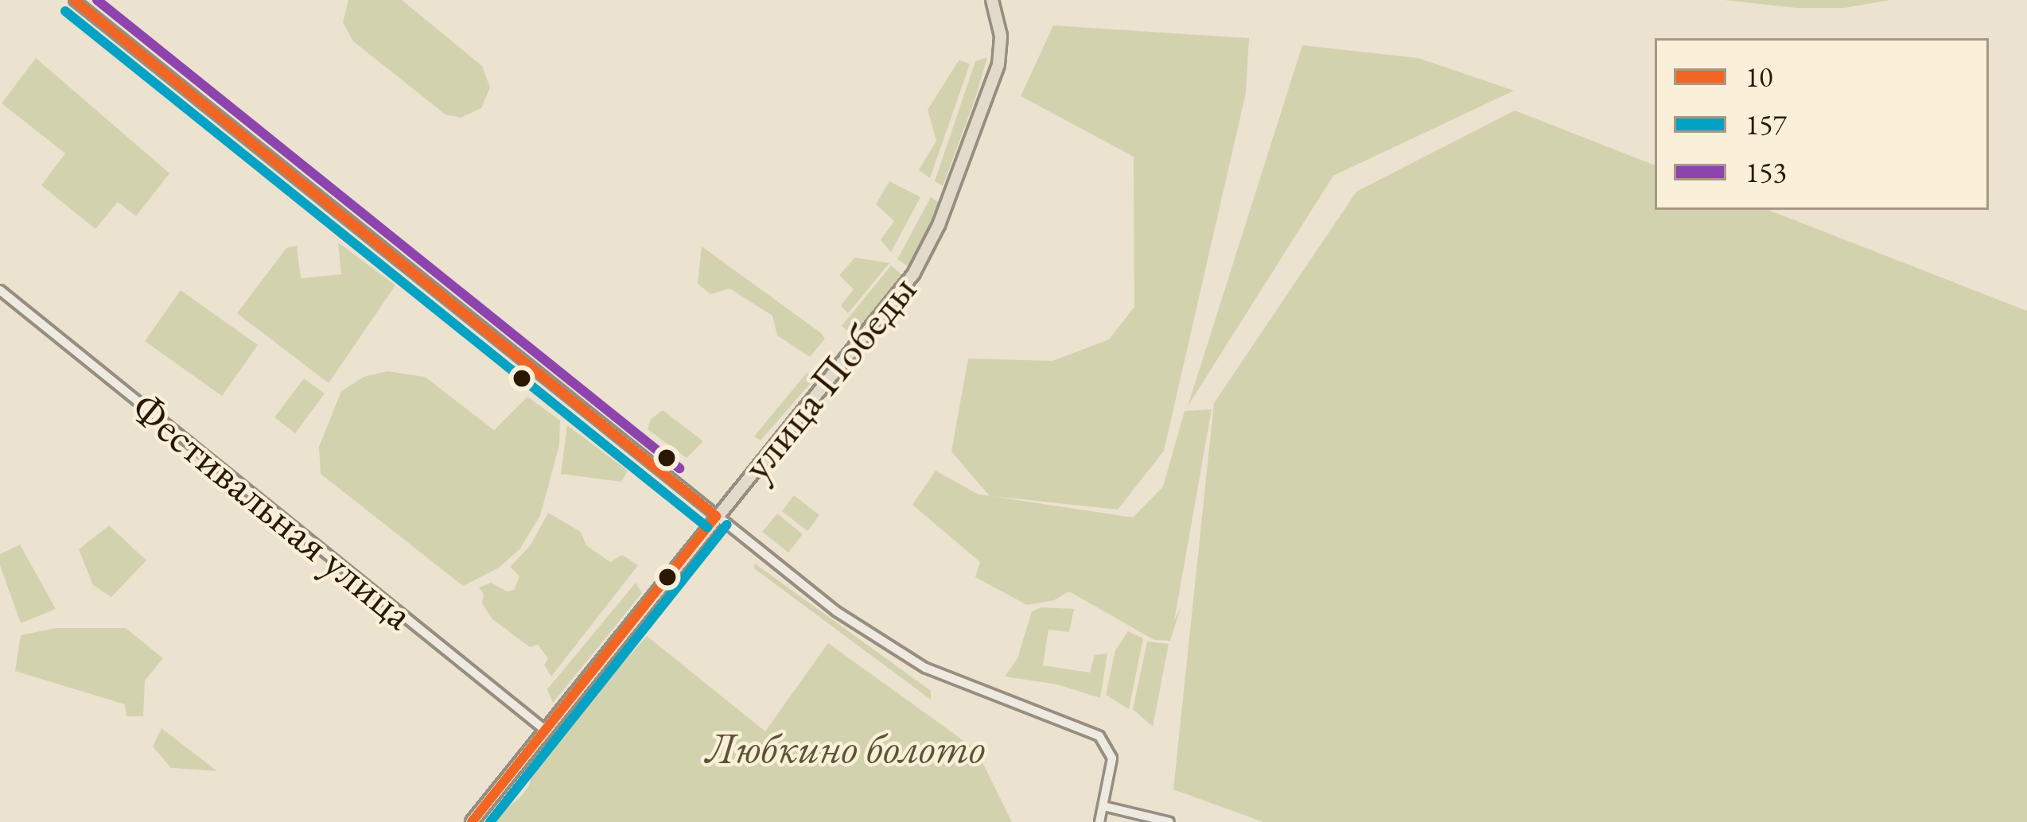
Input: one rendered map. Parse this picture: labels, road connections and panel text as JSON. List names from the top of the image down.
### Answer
{
  "streets": {
    "main road": ["улица Победы"],
    "street": ["Фестивальная улица"]
  },
  "crossings": [
    ["улица Победы", "Фестивальная улица"]
  ],
  "parks": ["Любкино болото"],
  "lines": ["transit line 10", "transit line 153", "transit line 157"],
  "legend": ["10", "157", "153"]
}
